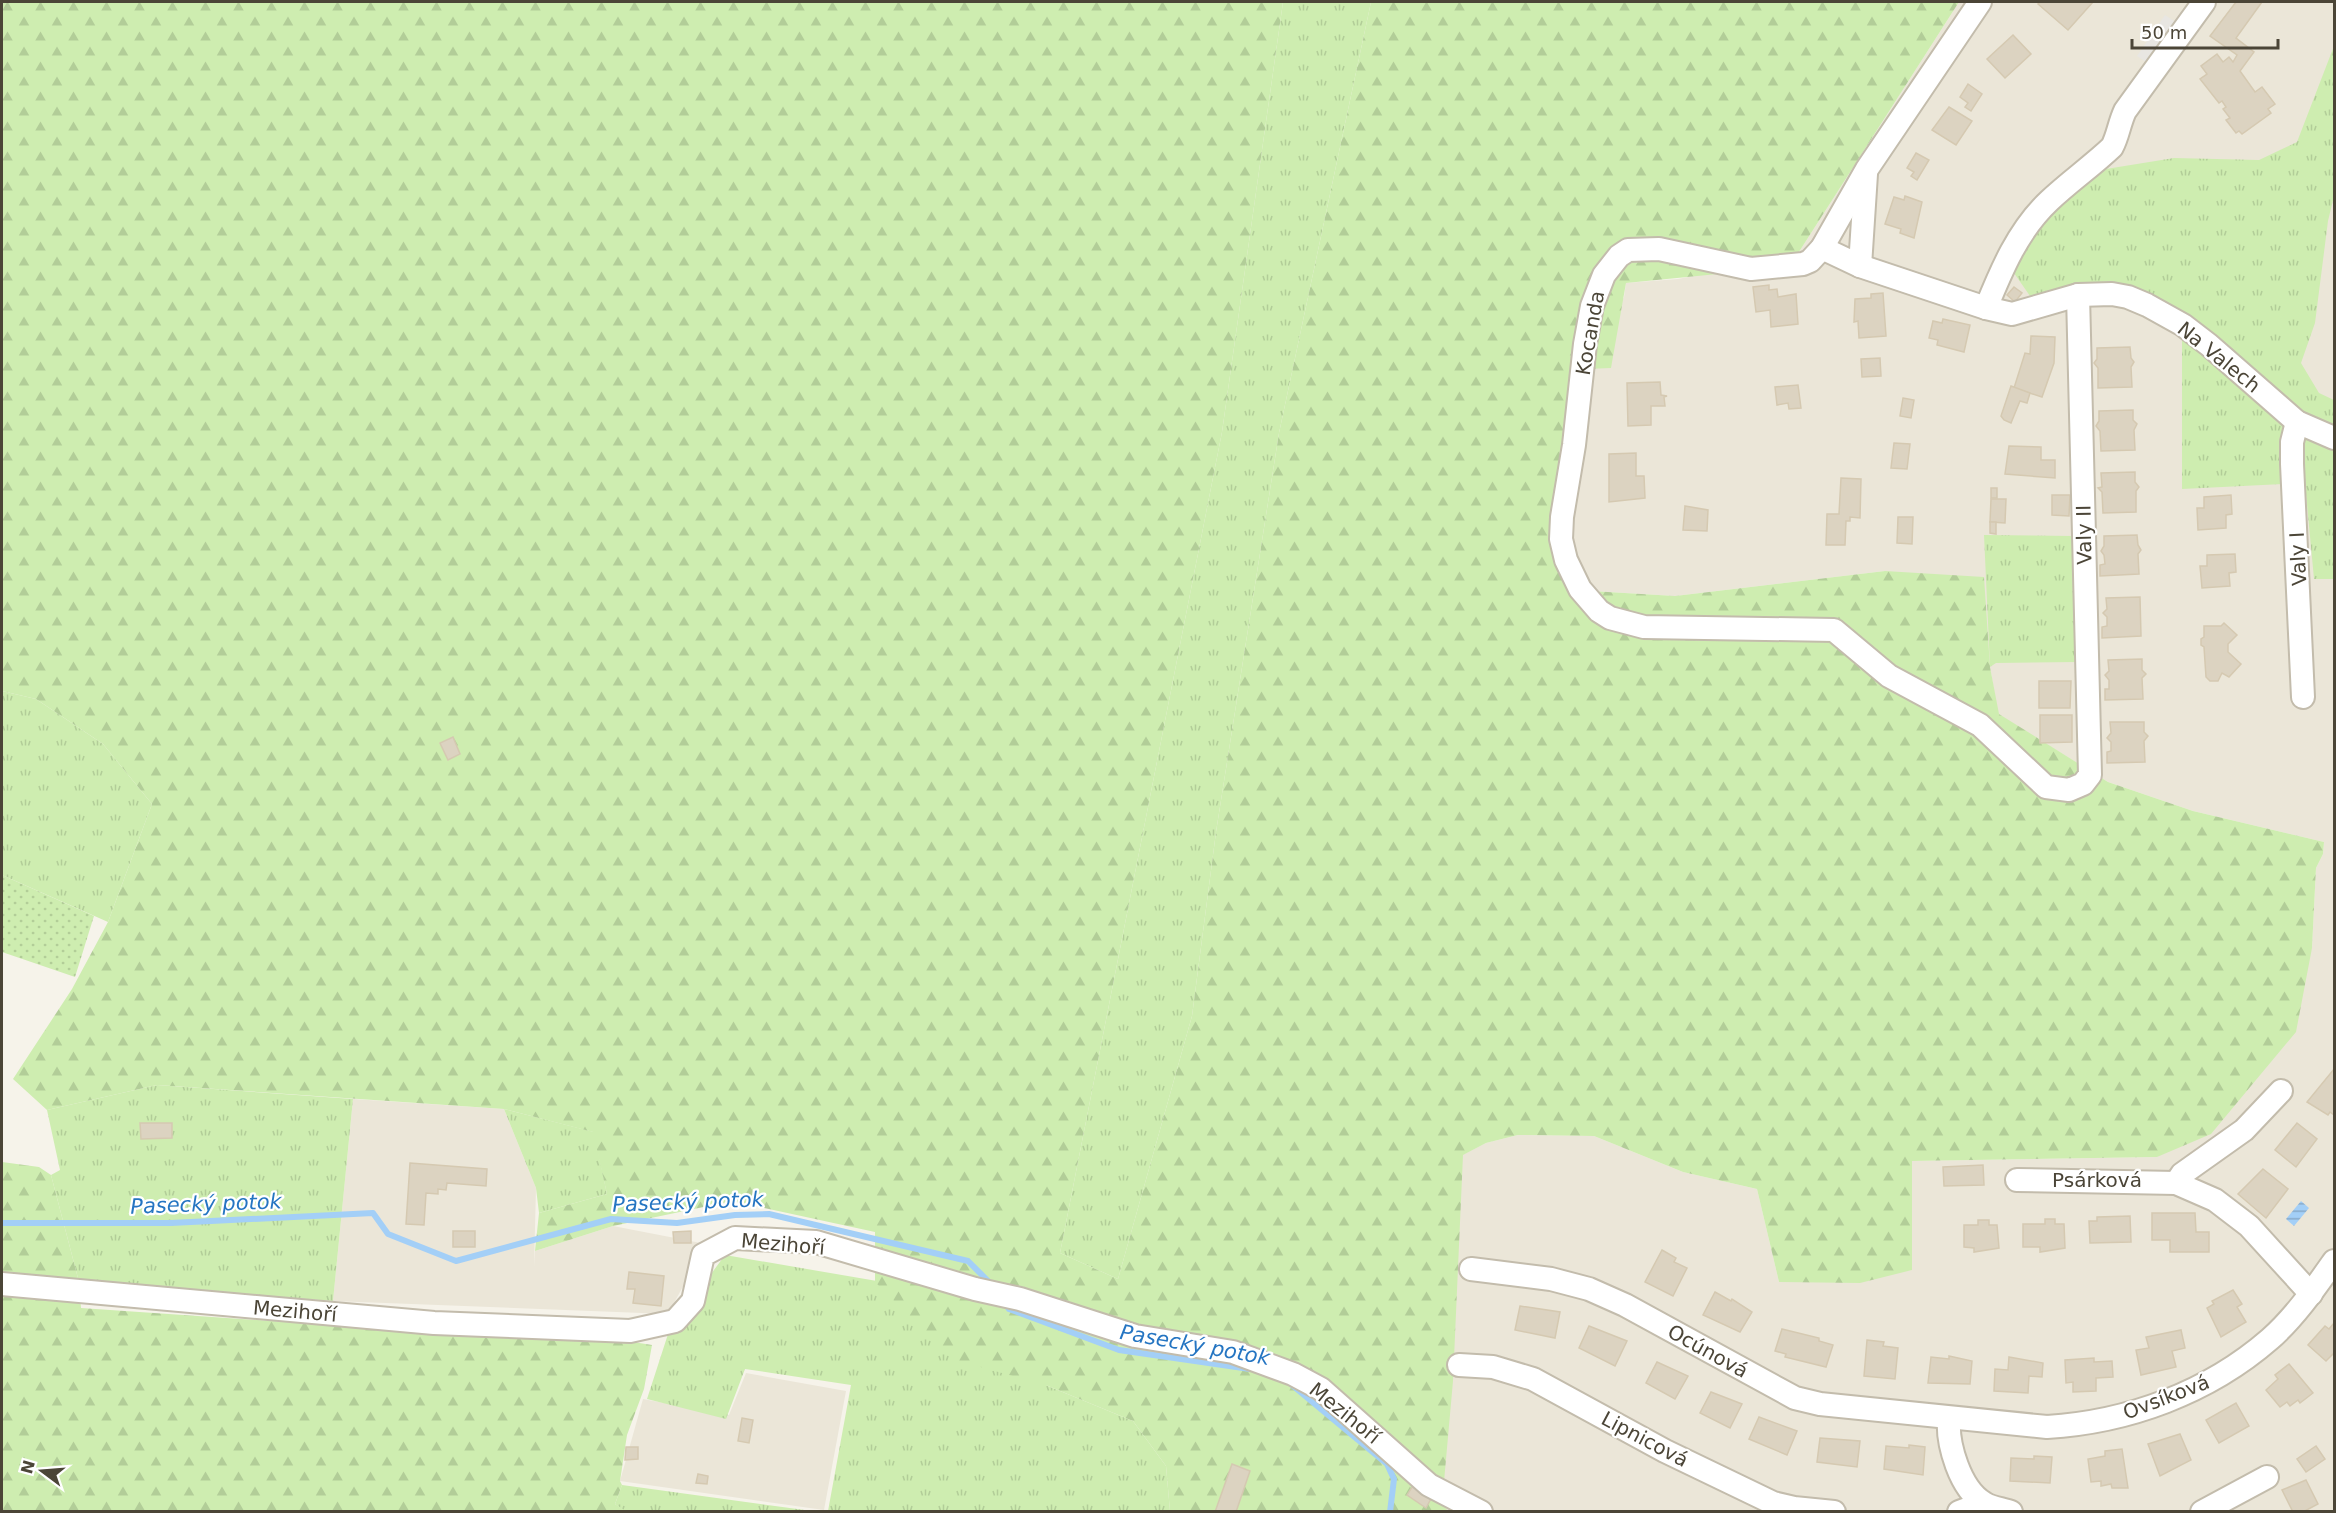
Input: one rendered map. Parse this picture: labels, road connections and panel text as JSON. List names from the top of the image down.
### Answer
{
  "streets": {
    "street": [
      "Kocanda",
      "Na Valech",
      "Valy II",
      "Valy I",
      "Psárková",
      "Mezihoří",
      "Ocúnová",
      "Ovsíková",
      "Lipnicová"
    ]
  },
  "crossings": [
    ["Kocanda", "Na Valech"],
    ["Kocanda", "Valy II"],
    ["Na Valech", "Valy II"],
    ["Na Valech", "Valy I"],
    ["Psárková", "Ovsíková"],
    ["Ocúnová", "Ovsíková"]
  ],
  "water": ["Pasecký potok"],
  "scale_bar": "50 m",
  "north": "left"
}
